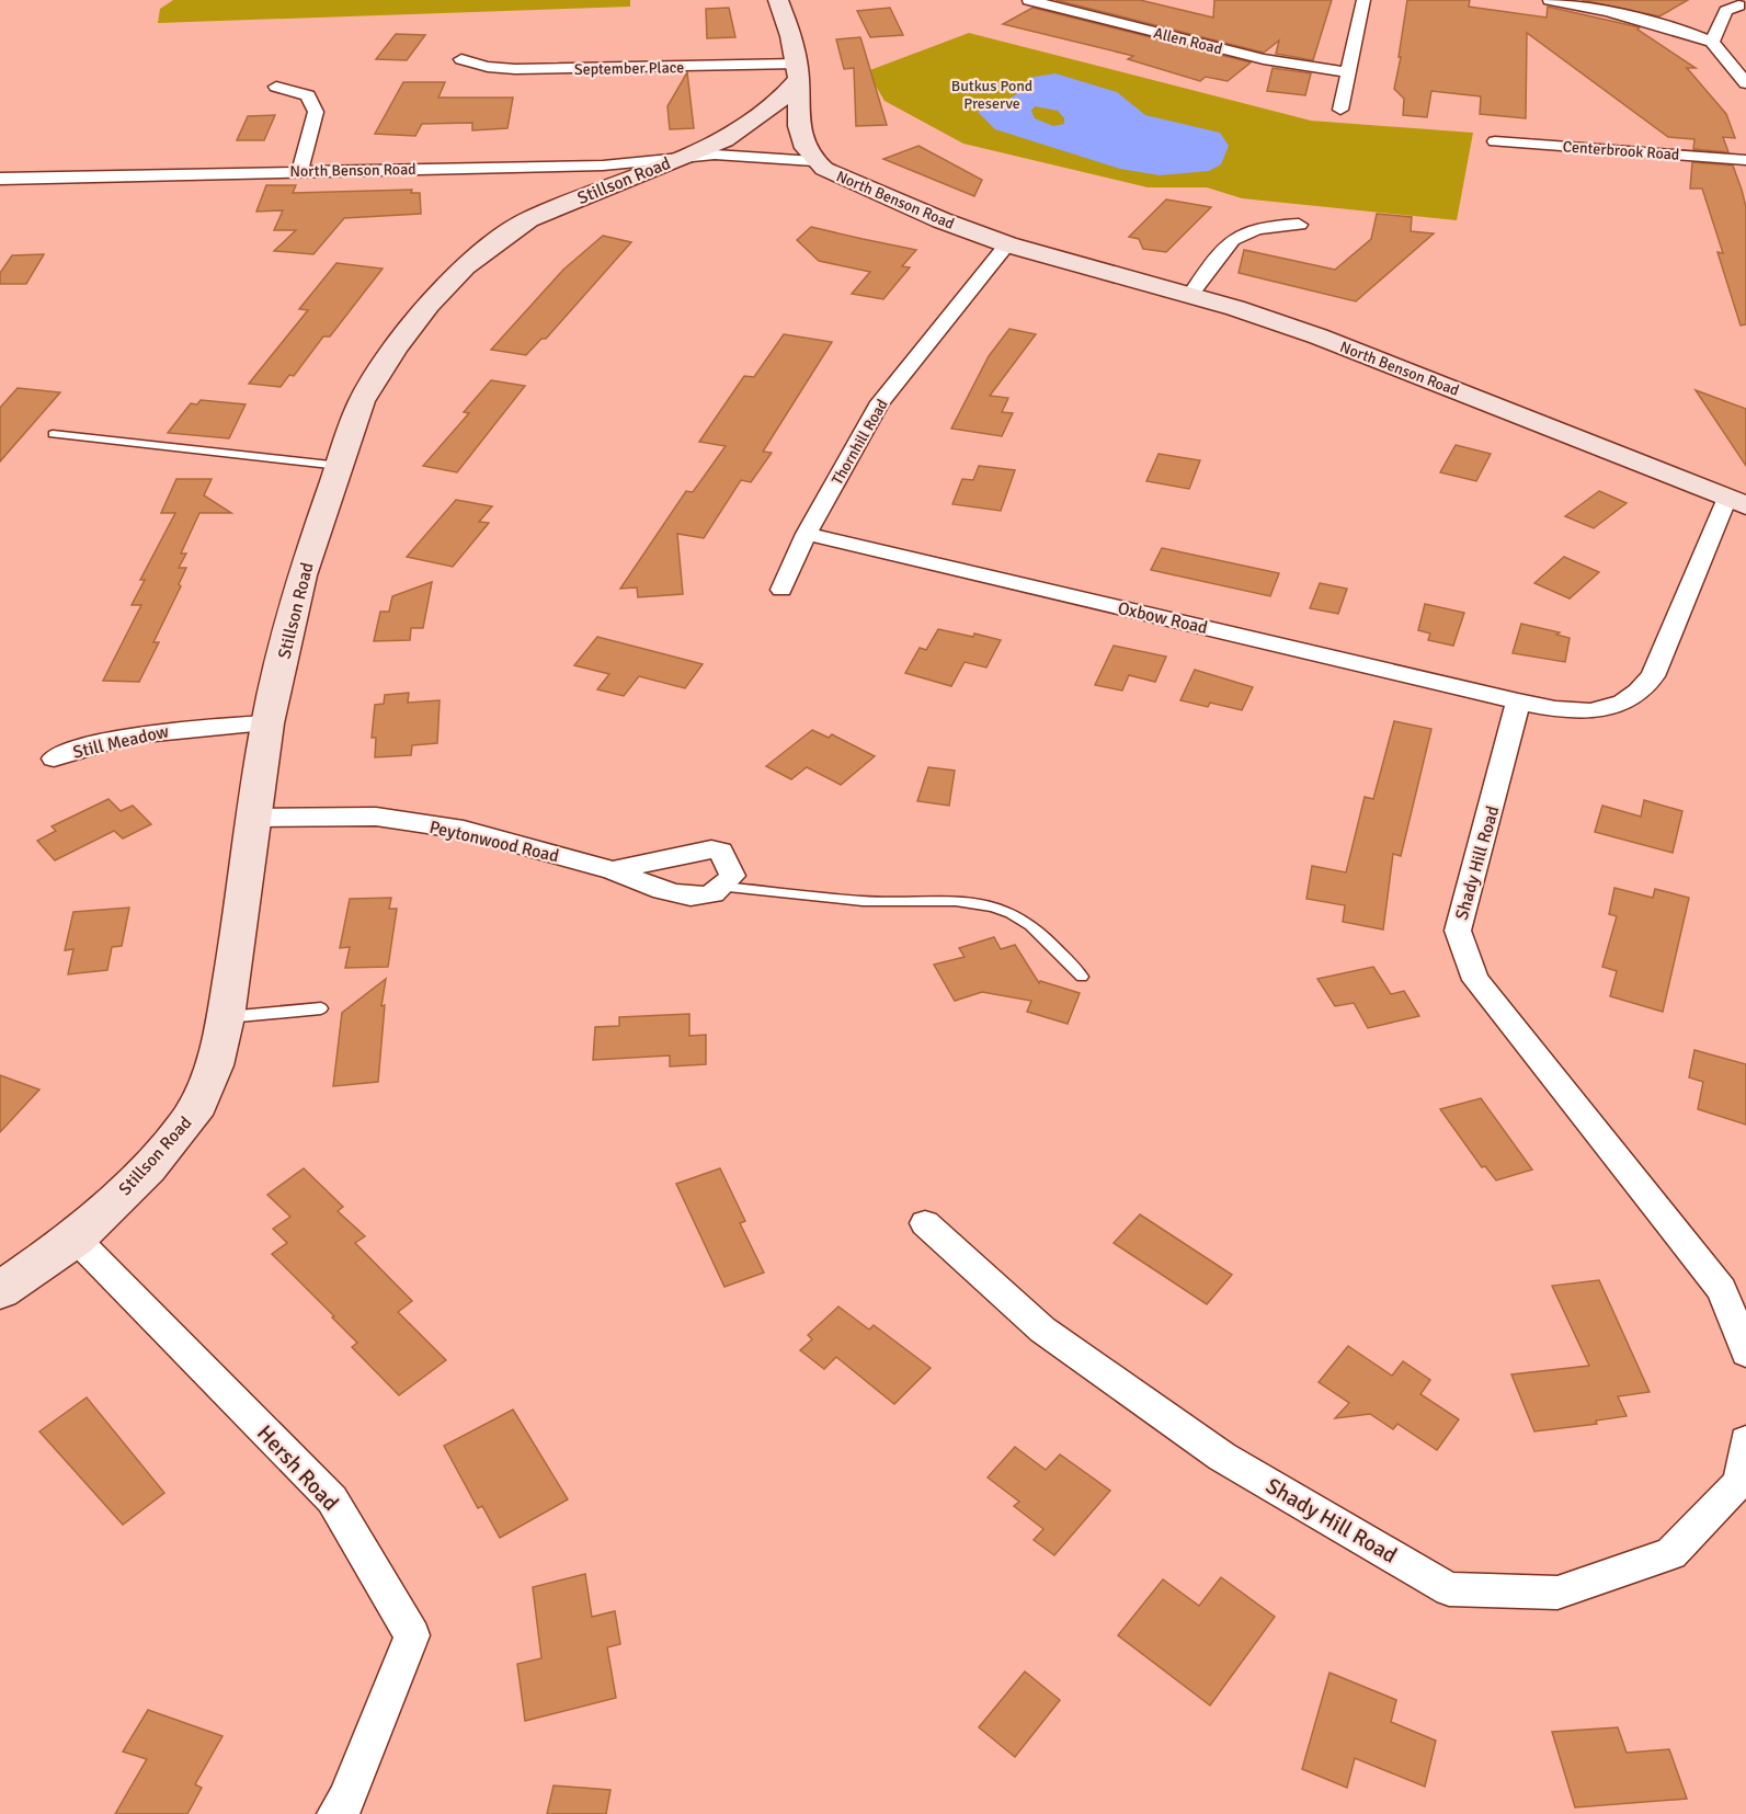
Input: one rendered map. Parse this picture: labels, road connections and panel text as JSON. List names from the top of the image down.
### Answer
{
  "streets": {
    "street": [
      "Allen Road",
      "September Place",
      "Centerbrook Road",
      "North Benson Road",
      "Stillson Road",
      "Thornhill Road",
      "Oxbow Road",
      "Still Meadow",
      "Peytonwood Road",
      "Shady Hill Road",
      "Hersh Road"
    ]
  },
  "crossings": [
    ["September Place", "Stillson Road"],
    ["North Benson Road", "Stillson Road"],
    ["North Benson Road", "Thornhill Road"],
    ["Stillson Road", "Still Meadow"],
    ["Stillson Road", "Peytonwood Road"],
    ["Stillson Road", "Hersh Road"],
    ["Thornhill Road", "Oxbow Road"],
    ["Oxbow Road", "Shady Hill Road"]
  ],
  "parks": ["Butkus Pond Preserve"]
}
